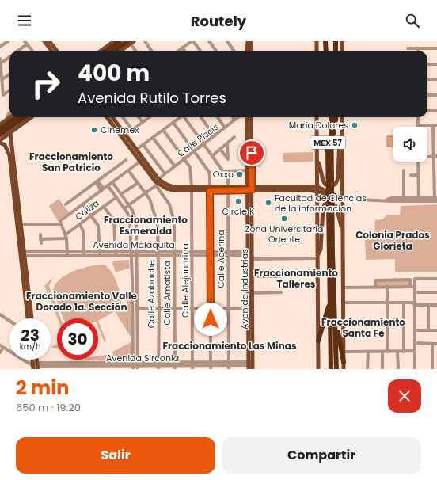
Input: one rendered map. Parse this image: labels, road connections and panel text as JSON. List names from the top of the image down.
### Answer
{
  "streets": {
    "highway": ["MEX 57"],
    "main road": ["Avenida Industrias"],
    "street": [
      "Calle Piscis",
      "Caliza",
      "Avenida Malaquita",
      "Calle Acerina",
      "Calle Alejandrina",
      "Calle Amatista",
      "Calle Azabache",
      "Avenida Sirconia"
    ]
  },
  "crossings": [
    ["Calle Piscis", "Calle Alejandrina"],
    ["Calle Piscis", "Calle Amatista"],
    ["Calle Piscis", "Calle Azabache"],
    ["Avenida Malaquita", "Calle Acerina"],
    ["Avenida Malaquita", "Calle Alejandrina"],
    ["Avenida Malaquita", "Avenida Industrias"],
    ["Avenida Malaquita", "Calle Amatista"],
    ["Avenida Malaquita", "Calle Azabache"],
    ["Calle Acerina", "Avenida Sirconia"],
    ["Calle Alejandrina", "Avenida Sirconia"],
    ["Avenida Industrias", "Avenida Sirconia"],
    ["Calle Amatista", "Avenida Sirconia"],
    ["Calle Azabache", "Avenida Sirconia"]
  ],
  "districts": [
    "Fraccionamiento San Patricio",
    "Fraccionamiento Esmeralda",
    "Colonia Prados Glorieta",
    "Fraccionamiento Talleres",
    "Fraccionamiento Valle Dorado 1a. Sección",
    "Fraccionamiento Santa Fe",
    "Fraccionamiento Las Minas"
  ],
  "places": [
    "María Dolores",
    "Cinemex",
    "Oxxo",
    "Circle K",
    "Facultad de Ciencias de la informacion",
    "Zona Universitaria Oriente"
  ],
  "page": {
    "header": "Routely",
    "turn": ["400 m", "Avenida Rutilo Torres"],
    "speed": "23 km/h",
    "limit": "30",
    "heading": ["2 min", "650 m · 19:20"],
    "buttons": ["Salir", "Compartir"]
  }
}
